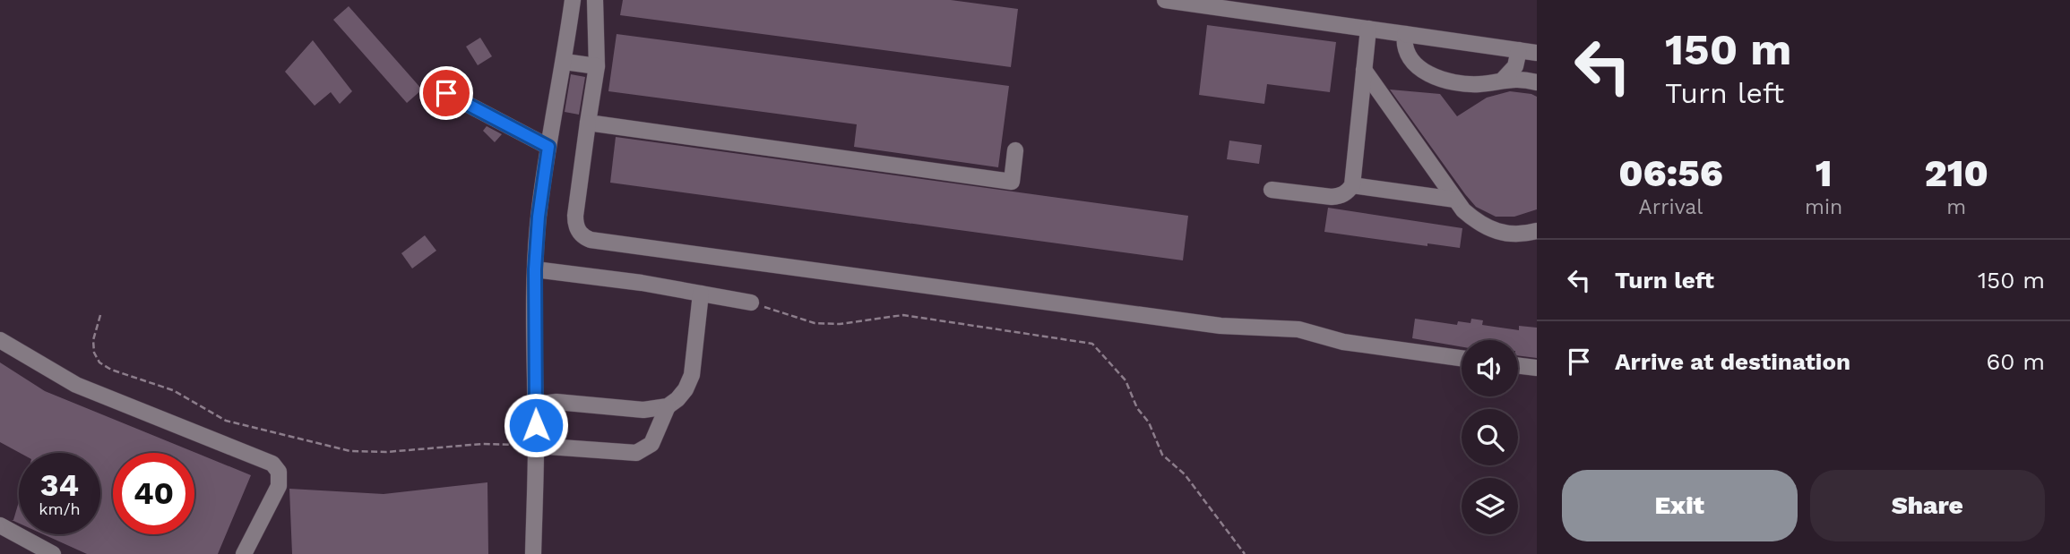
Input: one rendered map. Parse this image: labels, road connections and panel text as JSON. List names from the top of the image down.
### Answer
{
  "page": {
    "turn": ["150 m", "Turn left"],
    "eta": [
      "06:56",
      "Arrival",
      "1",
      "min",
      "210",
      "m"
    ],
    "list": [
      {
        "name": "Turn left",
        "value": "150 m"
      },
      {
        "name": "Arrive at destination",
        "value": "60 m"
      }
    ],
    "speed": "34 km/h",
    "limit": "40",
    "buttons": ["Exit", "Share"]
  }
}
